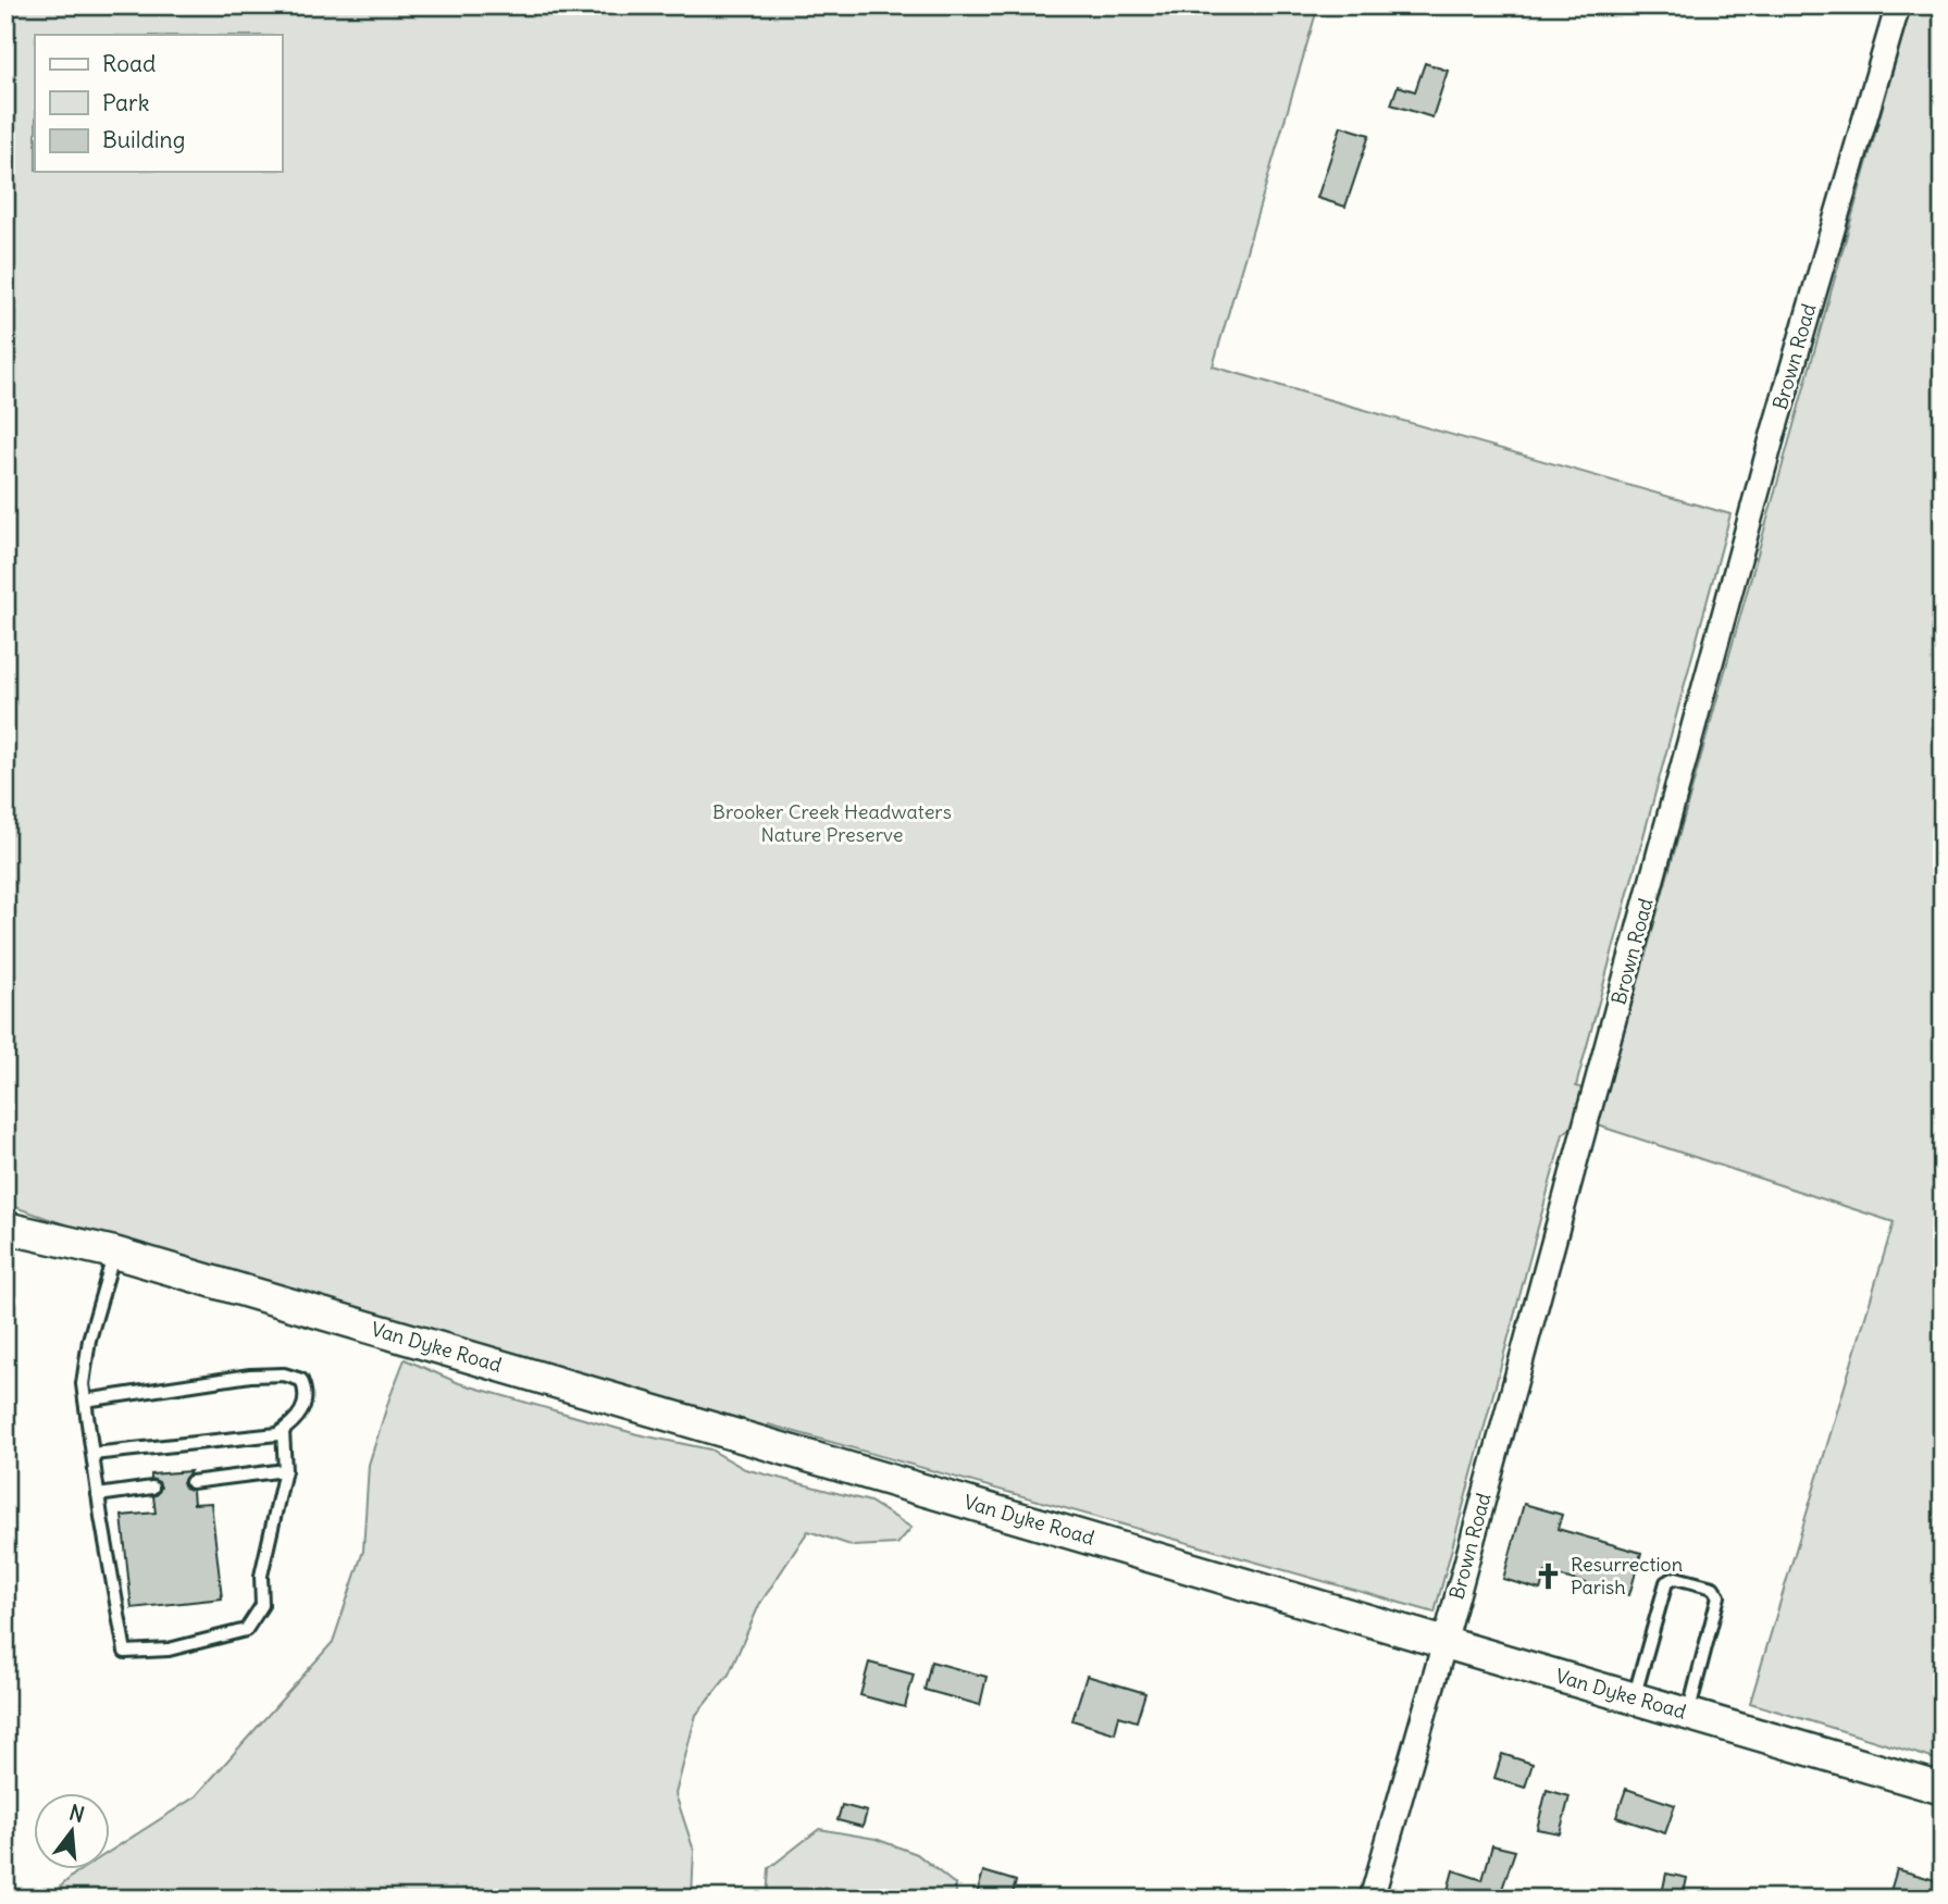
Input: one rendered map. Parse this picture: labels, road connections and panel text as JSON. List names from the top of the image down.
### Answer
{
  "streets": {
    "main road": ["Van Dyke Road"],
    "street": ["Brown Road"]
  },
  "crossings": [
    ["Brown Road", "Van Dyke Road"]
  ],
  "parks": ["Brooker Creek Headwaters Nature Preserve"],
  "places": {
    "church": ["Resurrection Parish"]
  },
  "legend": ["Road", "Park", "Building"],
  "north": "top"
}
